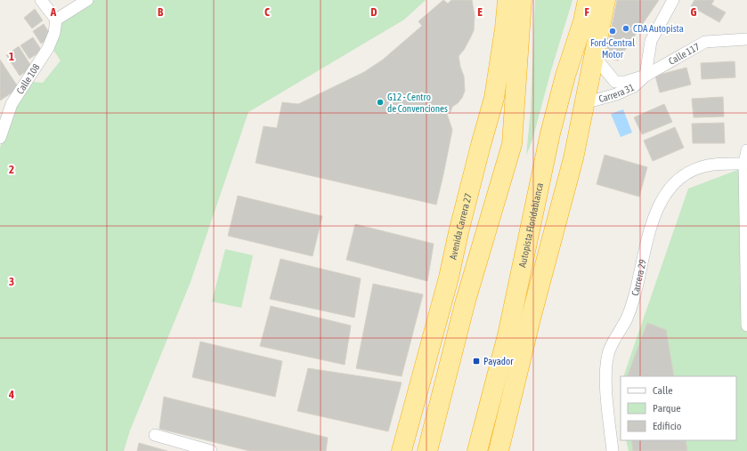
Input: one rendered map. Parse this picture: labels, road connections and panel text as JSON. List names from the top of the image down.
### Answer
{
  "streets": {
    "highway": ["Autopista Floridablanca", "Avenida Carrera 27"],
    "street": [
      "Calle 117",
      "Calle 108",
      "Carrera 31",
      "Carrera 29"
    ]
  },
  "crossings": [
    ["Calle 117", "Carrera 31"]
  ],
  "places": {
    "other": ["CDA Autopista", "Ford-Central Motor", "G12 - Centro de Convenciones"],
    "transit": ["Payador"]
  },
  "legend": ["Calle", "Parque", "Edificio"],
  "grid": {
    "columns": [
      "A",
      "B",
      "C",
      "D",
      "E",
      "F",
      "G"
    ],
    "rows": [
      "1",
      "2",
      "3",
      "4"
    ]
  }
}
